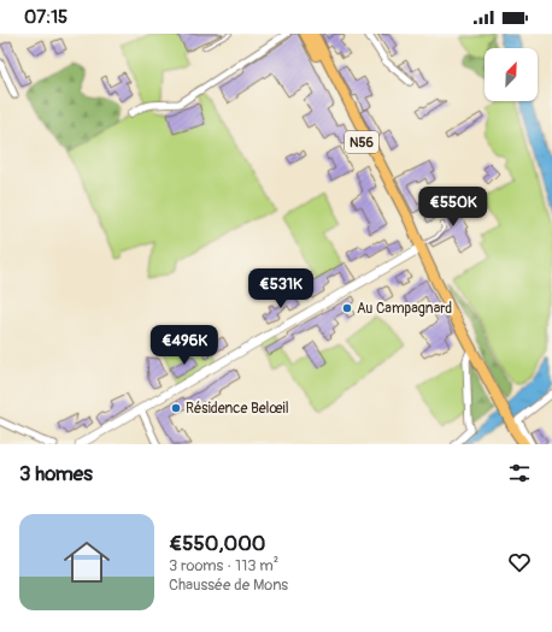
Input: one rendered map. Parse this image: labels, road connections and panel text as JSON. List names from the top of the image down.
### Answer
{
  "streets": {
    "main road": ["N56"]
  },
  "places": ["Au Campagnard", "Résidence Belœil"],
  "north": "top right",
  "page": {
    "status": "07:15",
    "price": ["€550K", "€531K", "€496K"],
    "heading": "3 homes",
    "list": [
      {
        "name": "€550,000",
        "note": "3 rooms · 113 m² · Chaussée de Mons"
      }
    ]
  }
}
